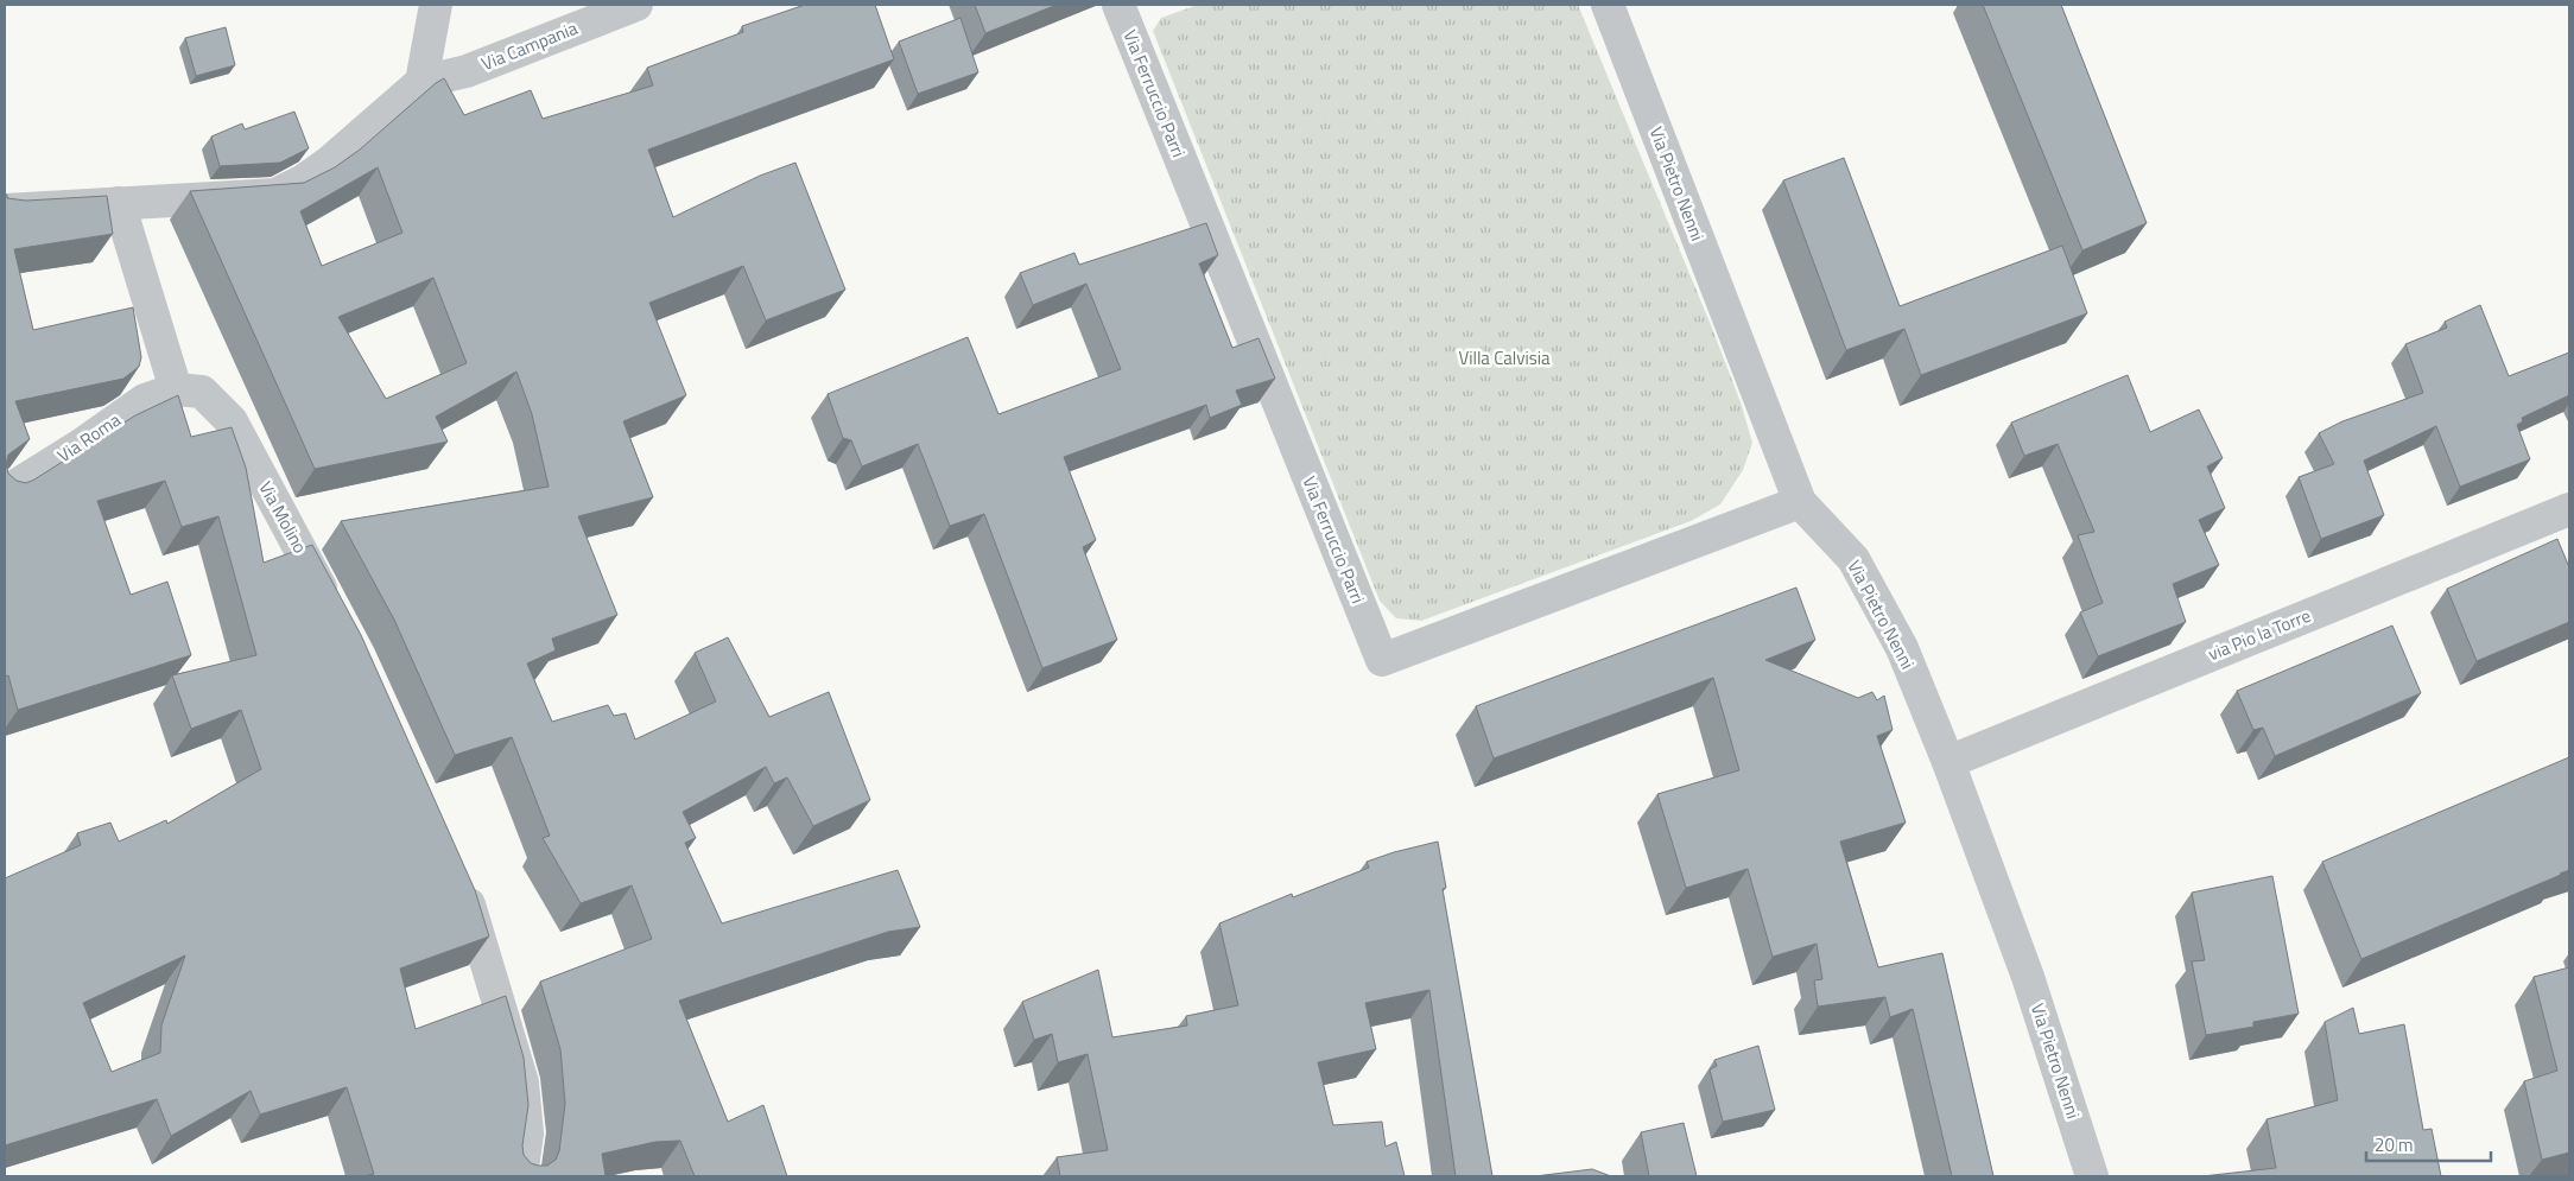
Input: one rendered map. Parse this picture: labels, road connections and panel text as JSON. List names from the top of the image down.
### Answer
{
  "streets": {
    "street": [
      "Via Campania",
      "Via Ferruccio Parri",
      "Via Pietro Nenni",
      "Via Roma",
      "Via Molino",
      "via Pio la Torre"
    ]
  },
  "crossings": [
    ["Via Ferruccio Parri", "Via Pietro Nenni"],
    ["Via Pietro Nenni", "via Pio la Torre"],
    ["Via Roma", "Via Molino"]
  ],
  "parks": ["Villa Calvisia"],
  "scale_bar": "20 m"
}
